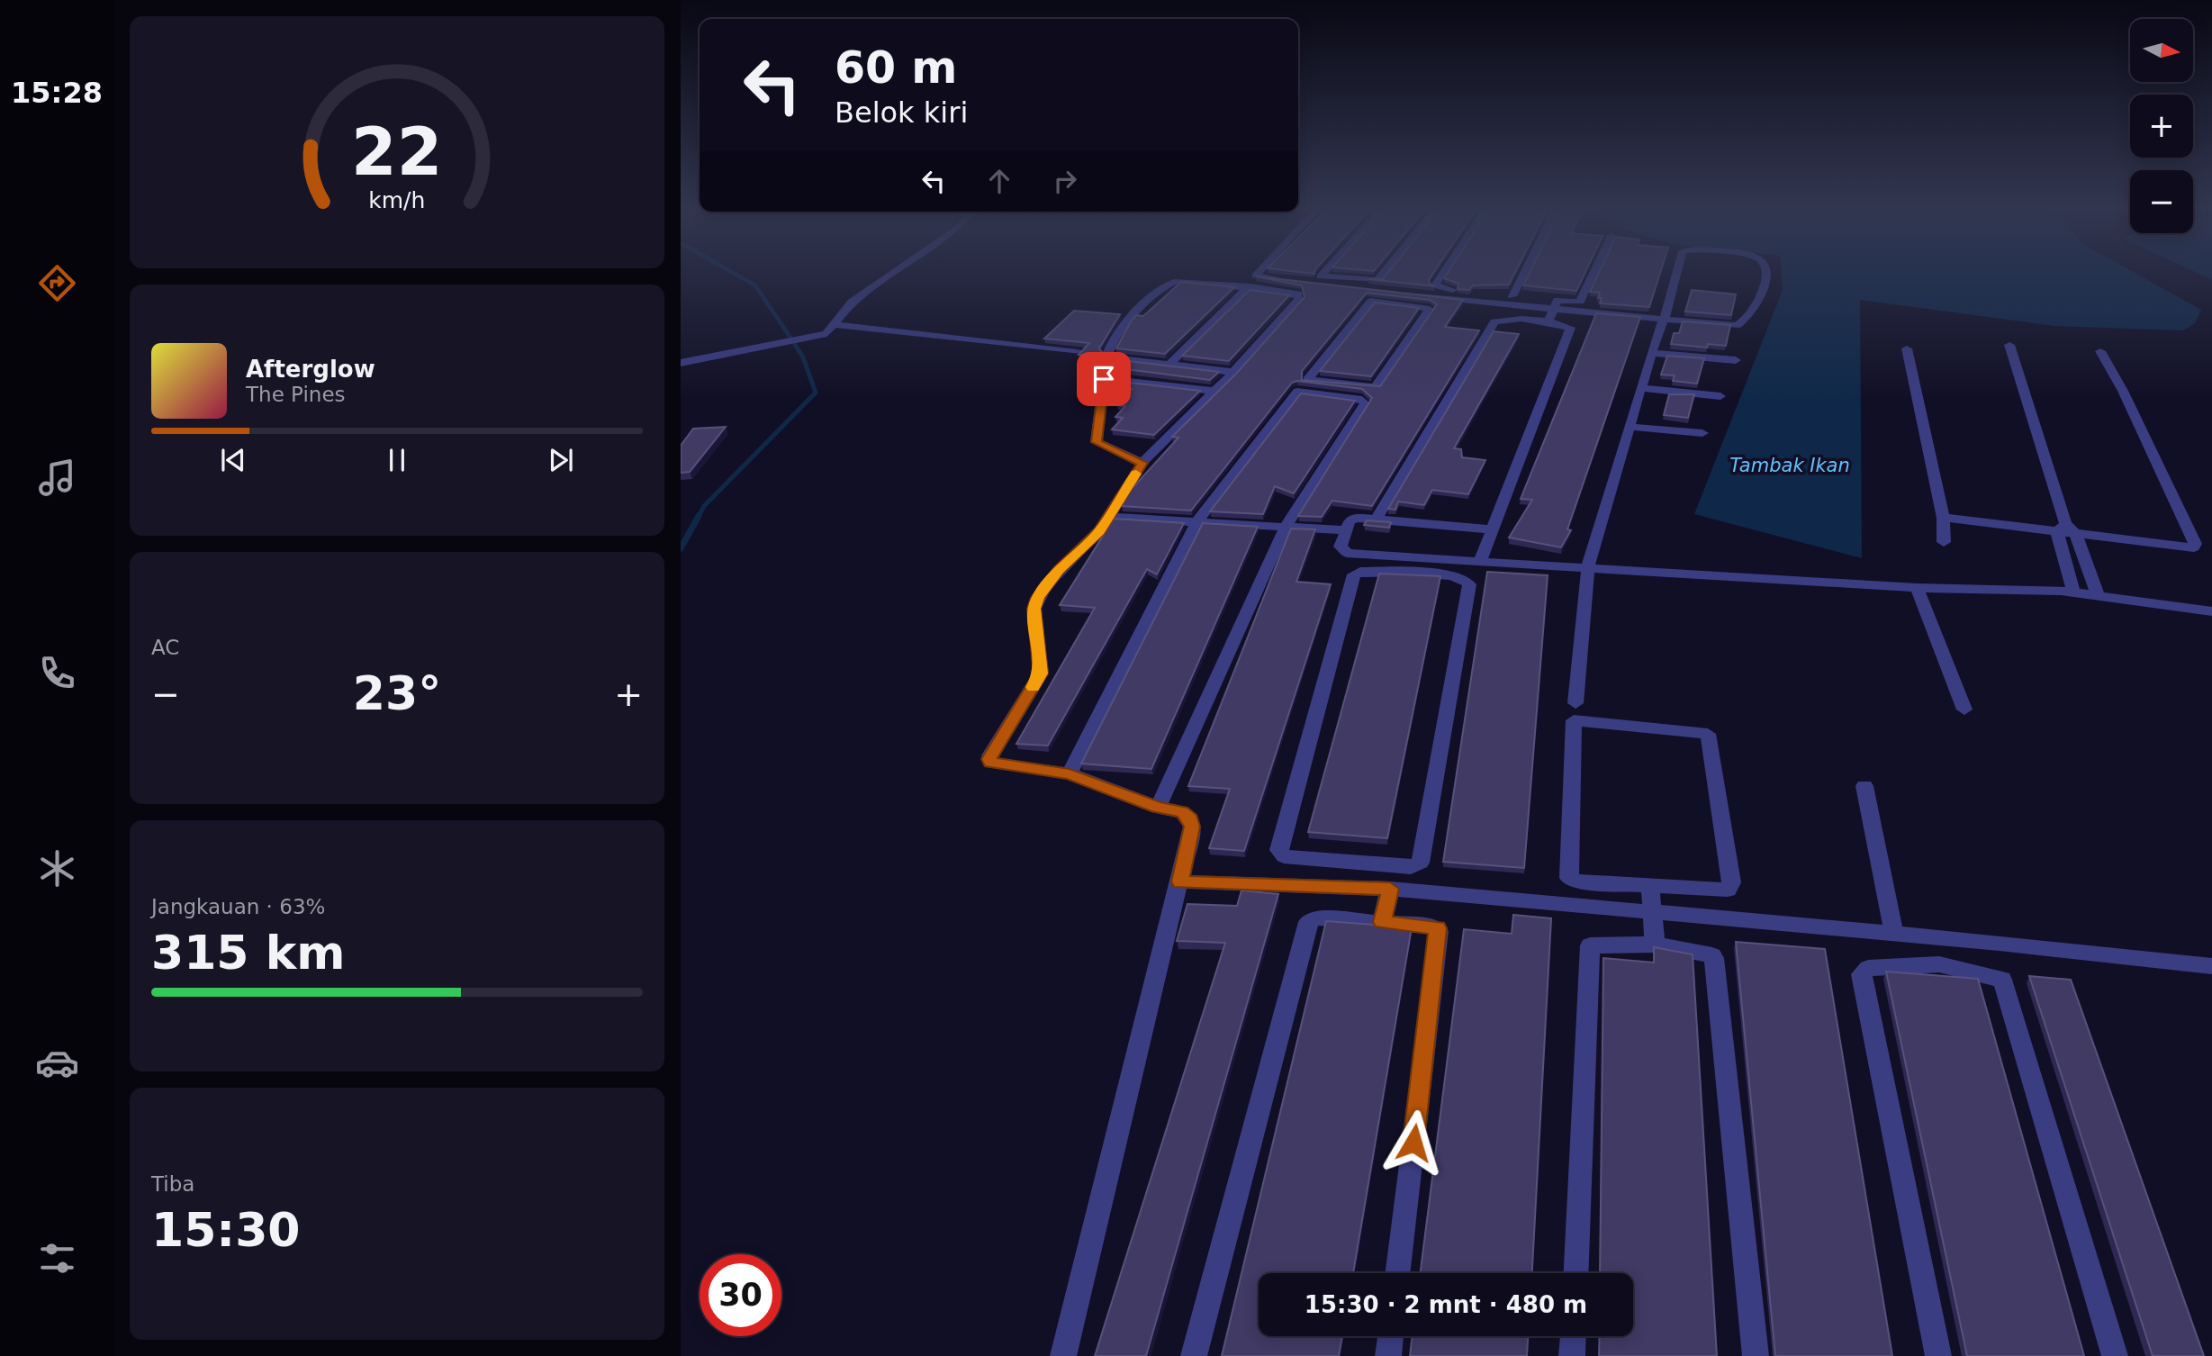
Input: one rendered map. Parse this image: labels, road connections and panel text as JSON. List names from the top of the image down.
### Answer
{
  "water": ["Tambak Ikan"],
  "north": "right",
  "page": {
    "tabs": "15:28",
    "map_buttons": ["+", "−"],
    "turn": ["60 m", "Belok kiri"],
    "song": ["Afterglow", "The Pines"],
    "tile": [
      "AC",
      ["Jangkauan · 63%", "315 km"],
      ["Tiba", "15:30"]
    ],
    "heat": ["−", "23°", "+"],
    "limit": "30",
    "trip": "15:30 · 2 mnt · 480 m",
    "gauge": ["22", "km/h"]
  }
}
